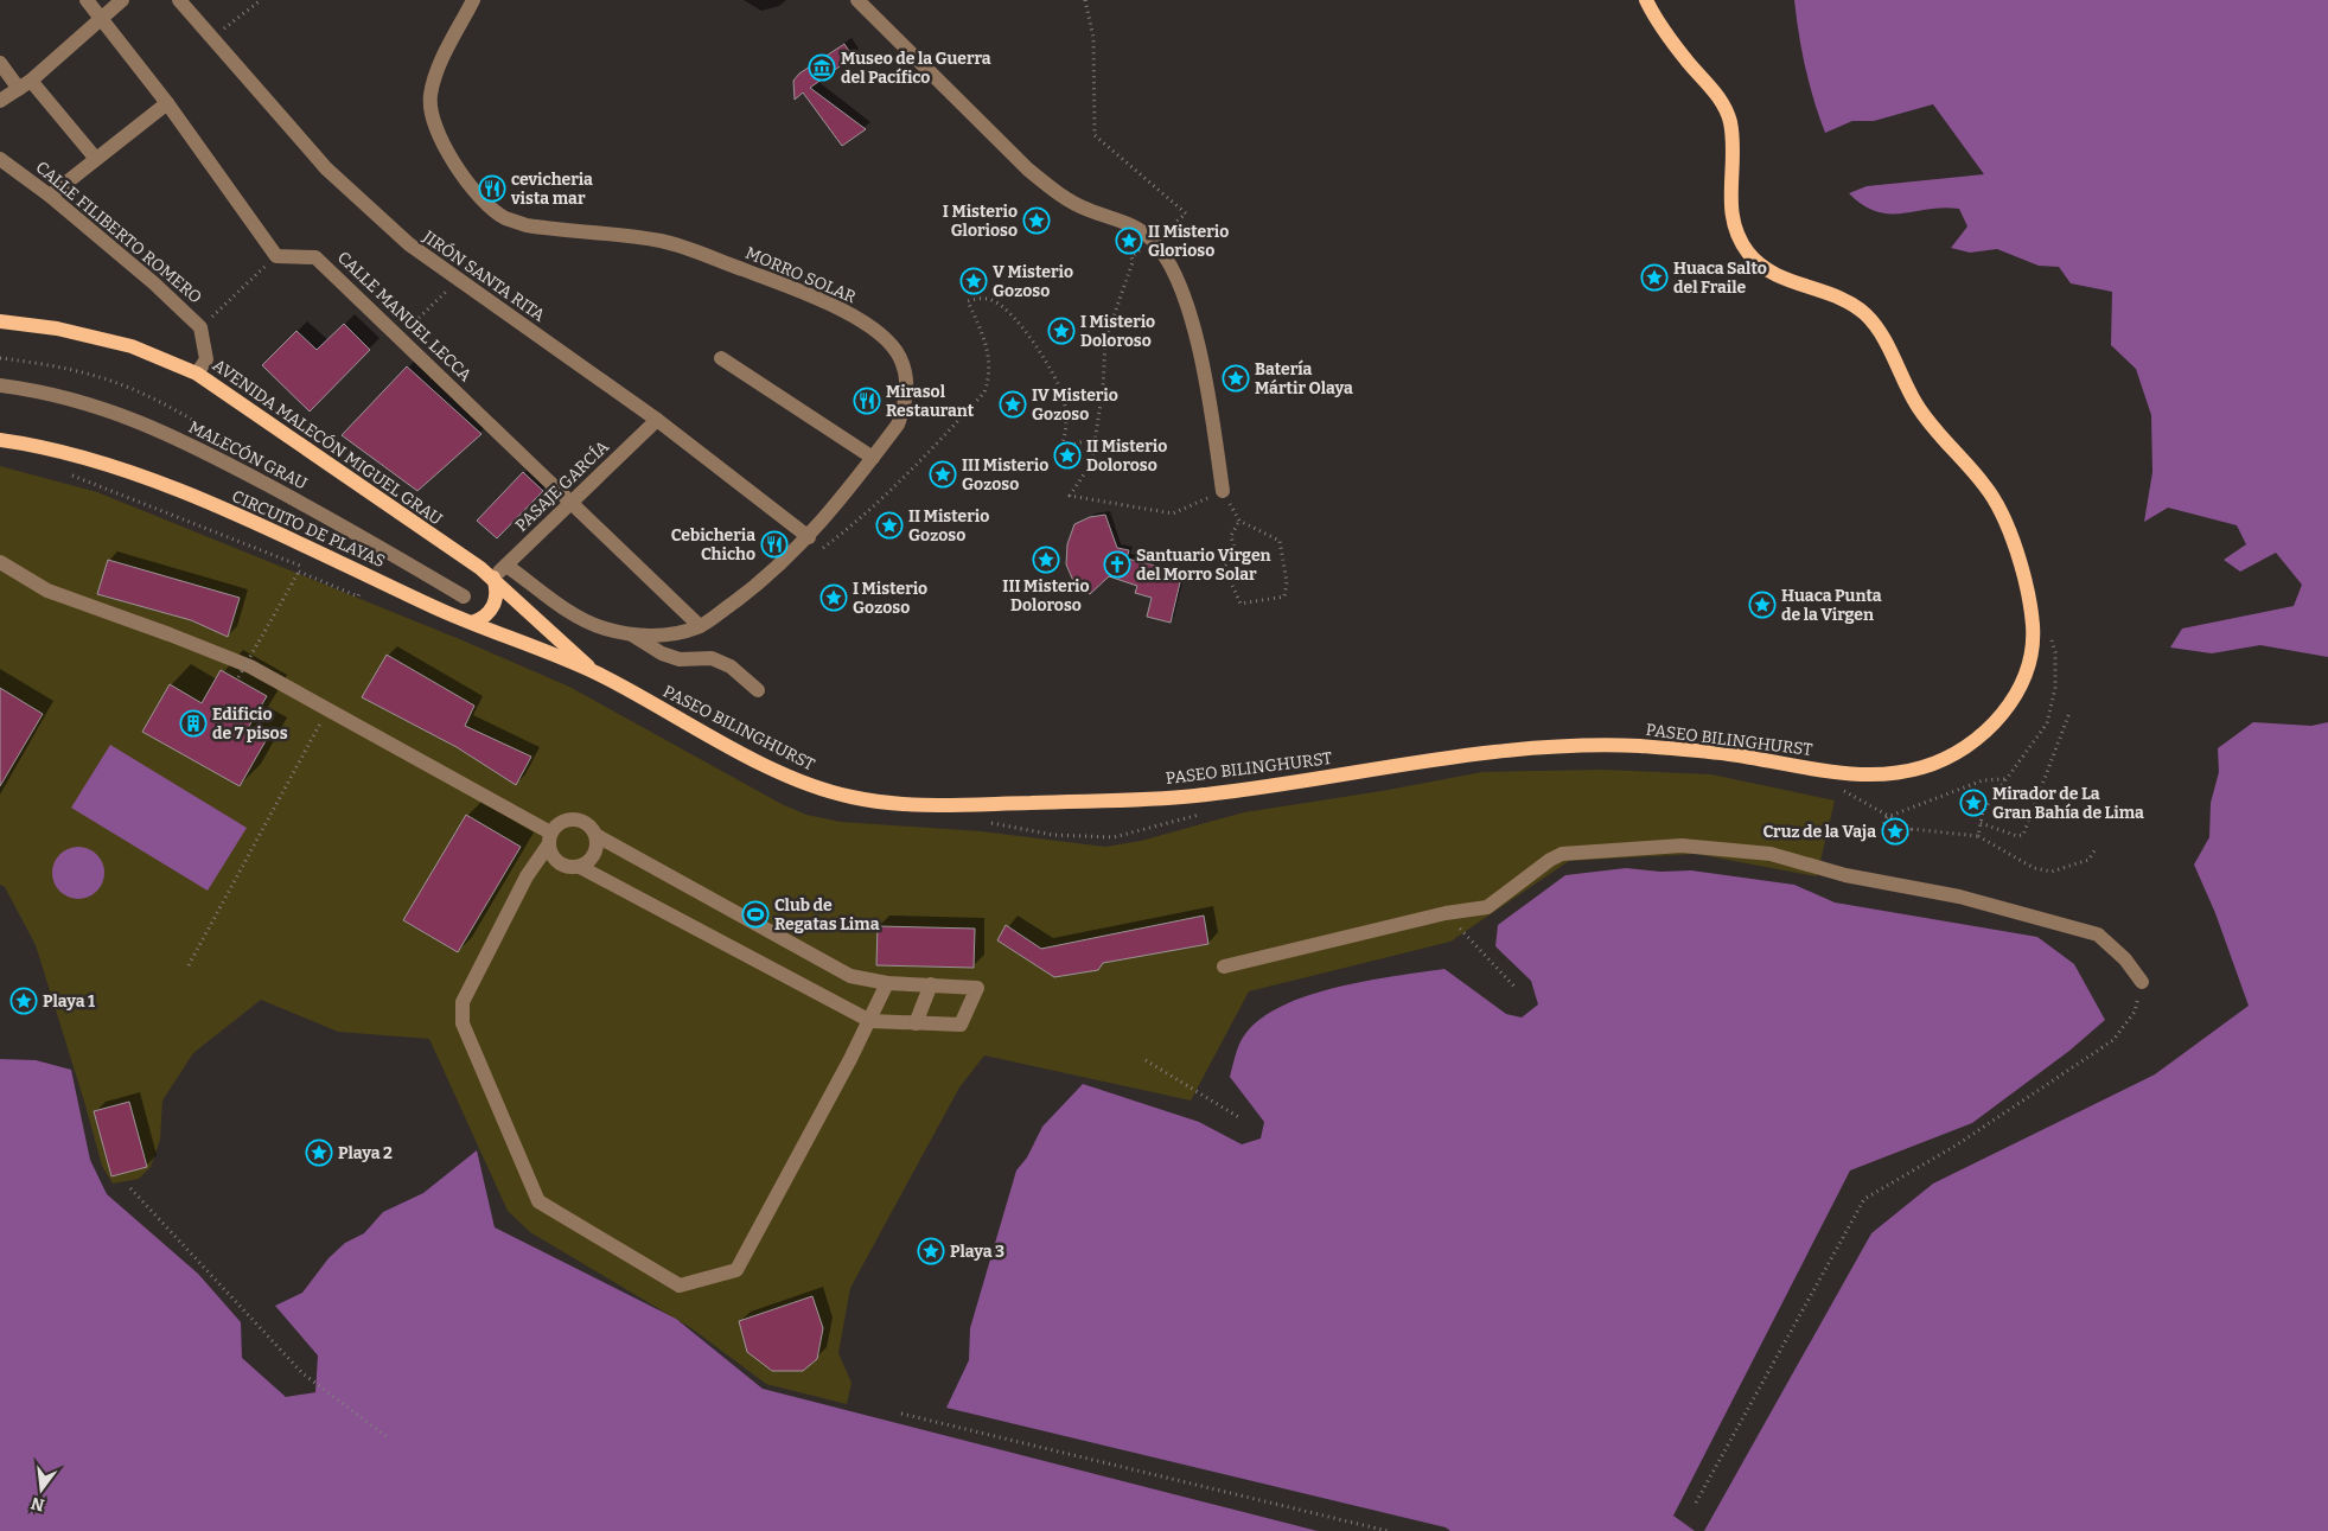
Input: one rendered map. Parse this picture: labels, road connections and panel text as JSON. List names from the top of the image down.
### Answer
{
  "streets": {
    "main road": ["AVENIDA MALECÓN MIGUEL GRAU", "CIRCUITO DE PLAYAS", "PASEO BILINGHURST"],
    "street": [
      "CALLE FILIBERTO ROMERO",
      "MORRO SOLAR",
      "JIRÓN SANTA RITA",
      "CALLE MANUEL LECCA",
      "MALECÓN GRAU",
      "PASAJE GARCÍA"
    ]
  },
  "crossings": [
    ["CALLE FILIBERTO ROMERO", "AVENIDA MALECÓN MIGUEL GRAU"],
    ["MORRO SOLAR", "JIRÓN SANTA RITA"],
    ["MORRO SOLAR", "CALLE MANUEL LECCA"],
    ["MORRO SOLAR", "PASAJE GARCÍA"],
    ["JIRÓN SANTA RITA", "PASAJE GARCÍA"],
    ["CALLE MANUEL LECCA", "PASAJE GARCÍA"],
    ["AVENIDA MALECÓN MIGUEL GRAU", "PASAJE GARCÍA"],
    ["AVENIDA MALECÓN MIGUEL GRAU", "CIRCUITO DE PLAYAS"],
    ["AVENIDA MALECÓN MIGUEL GRAU", "PASEO BILINGHURST"],
    ["CIRCUITO DE PLAYAS", "PASEO BILINGHURST"]
  ],
  "places": {
    "museum": ["Museo de la Guerra del Pacífico"],
    "restaurant": ["cevicheria vista mar", "Mirasol Restaurant", "Cebicheria Chicho"],
    "place": [
      "I Misterio Glorioso",
      "II Misterio Glorioso",
      "Huaca Salto del Fraile",
      "V Misterio Gozoso",
      "I Misterio Doloroso",
      "Batería Mártir Olaya",
      "IV Misterio Gozoso",
      "II Misterio Doloroso",
      "III Misterio Gozoso",
      "II Misterio Gozoso",
      "III Misterio Doloroso",
      "I Misterio Gozoso",
      "Huaca Punta de la Virgen",
      "Mirador de La Gran Bahía de Lima",
      "Cruz de la Vaja",
      "Playa 1",
      "Playa 2",
      "Playa 3"
    ],
    "church": ["Santuario Virgen del Morro Solar"],
    "building": ["Edificio de 7 pisos"],
    "sports": ["Club de Regatas Lima"]
  },
  "north": "bottom"
}
